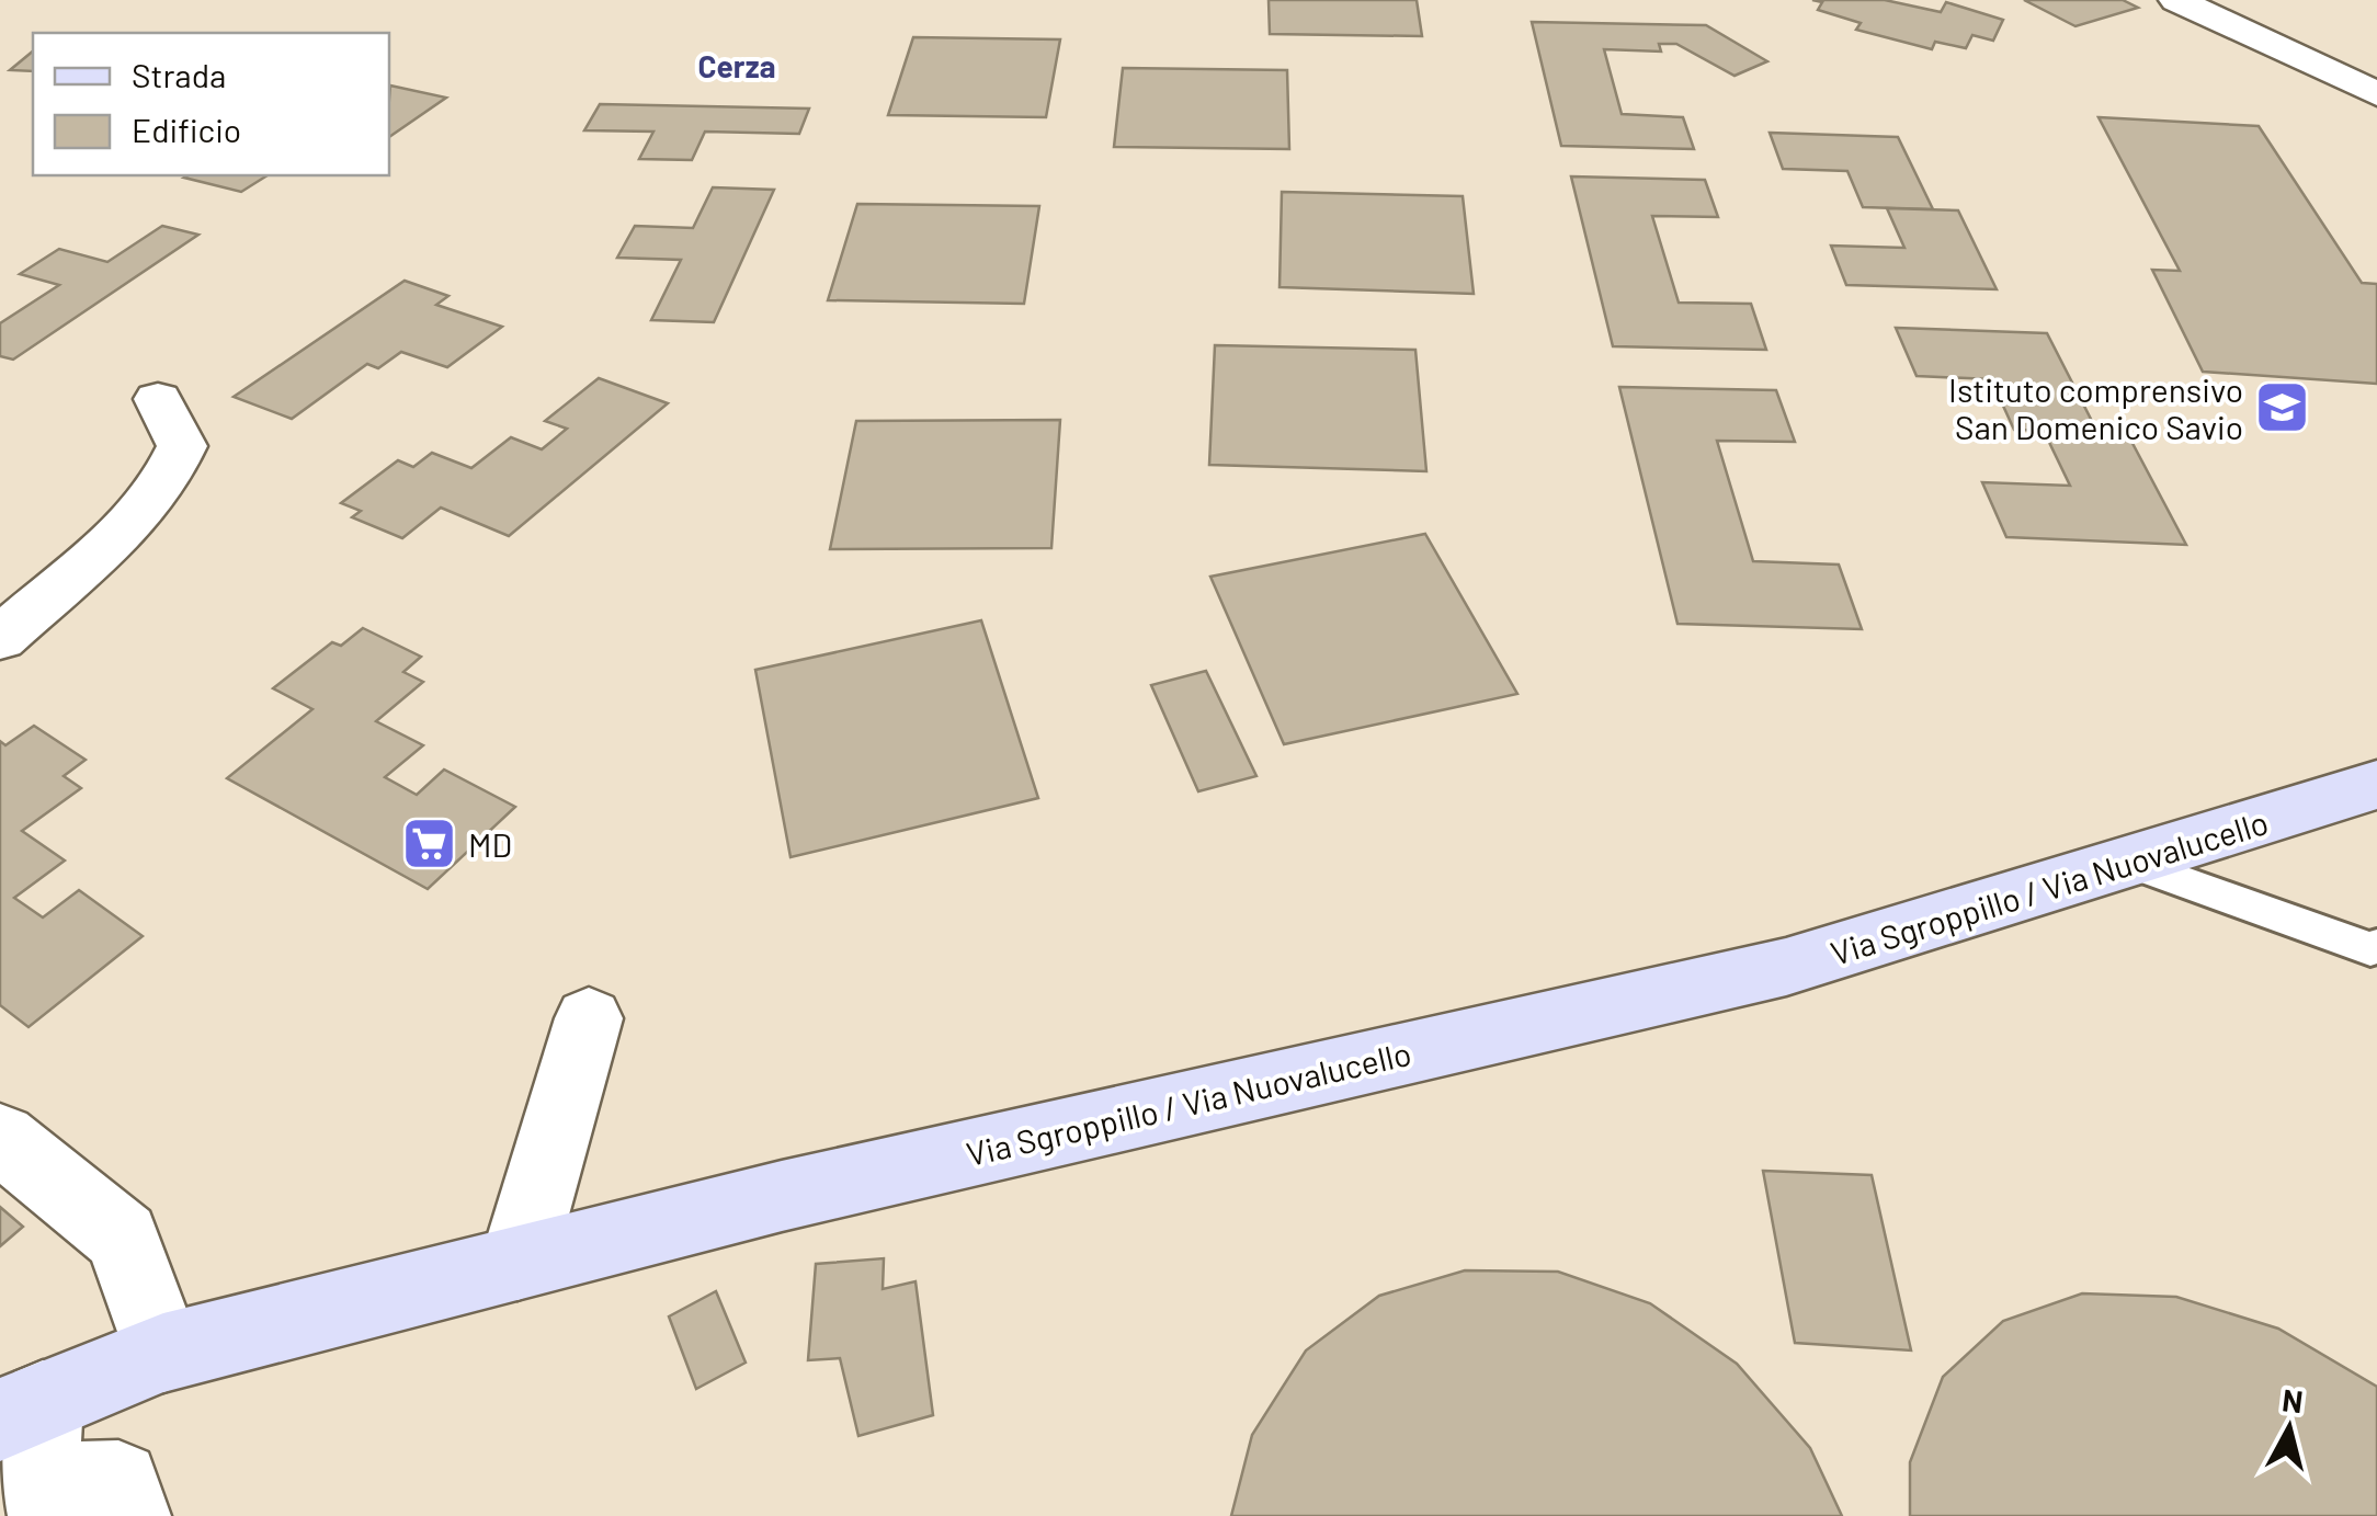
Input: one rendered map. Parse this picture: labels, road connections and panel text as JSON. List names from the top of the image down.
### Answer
{
  "streets": {
    "main road": ["Via Sgroppillo / Via Nuovalucello"]
  },
  "districts": ["Cerza"],
  "places": {
    "school or university": ["Istituto comprensivo San Domenico Savio"],
    "supermarket": ["MD"]
  },
  "legend": ["Strada", "Edificio"],
  "north": "top"
}
